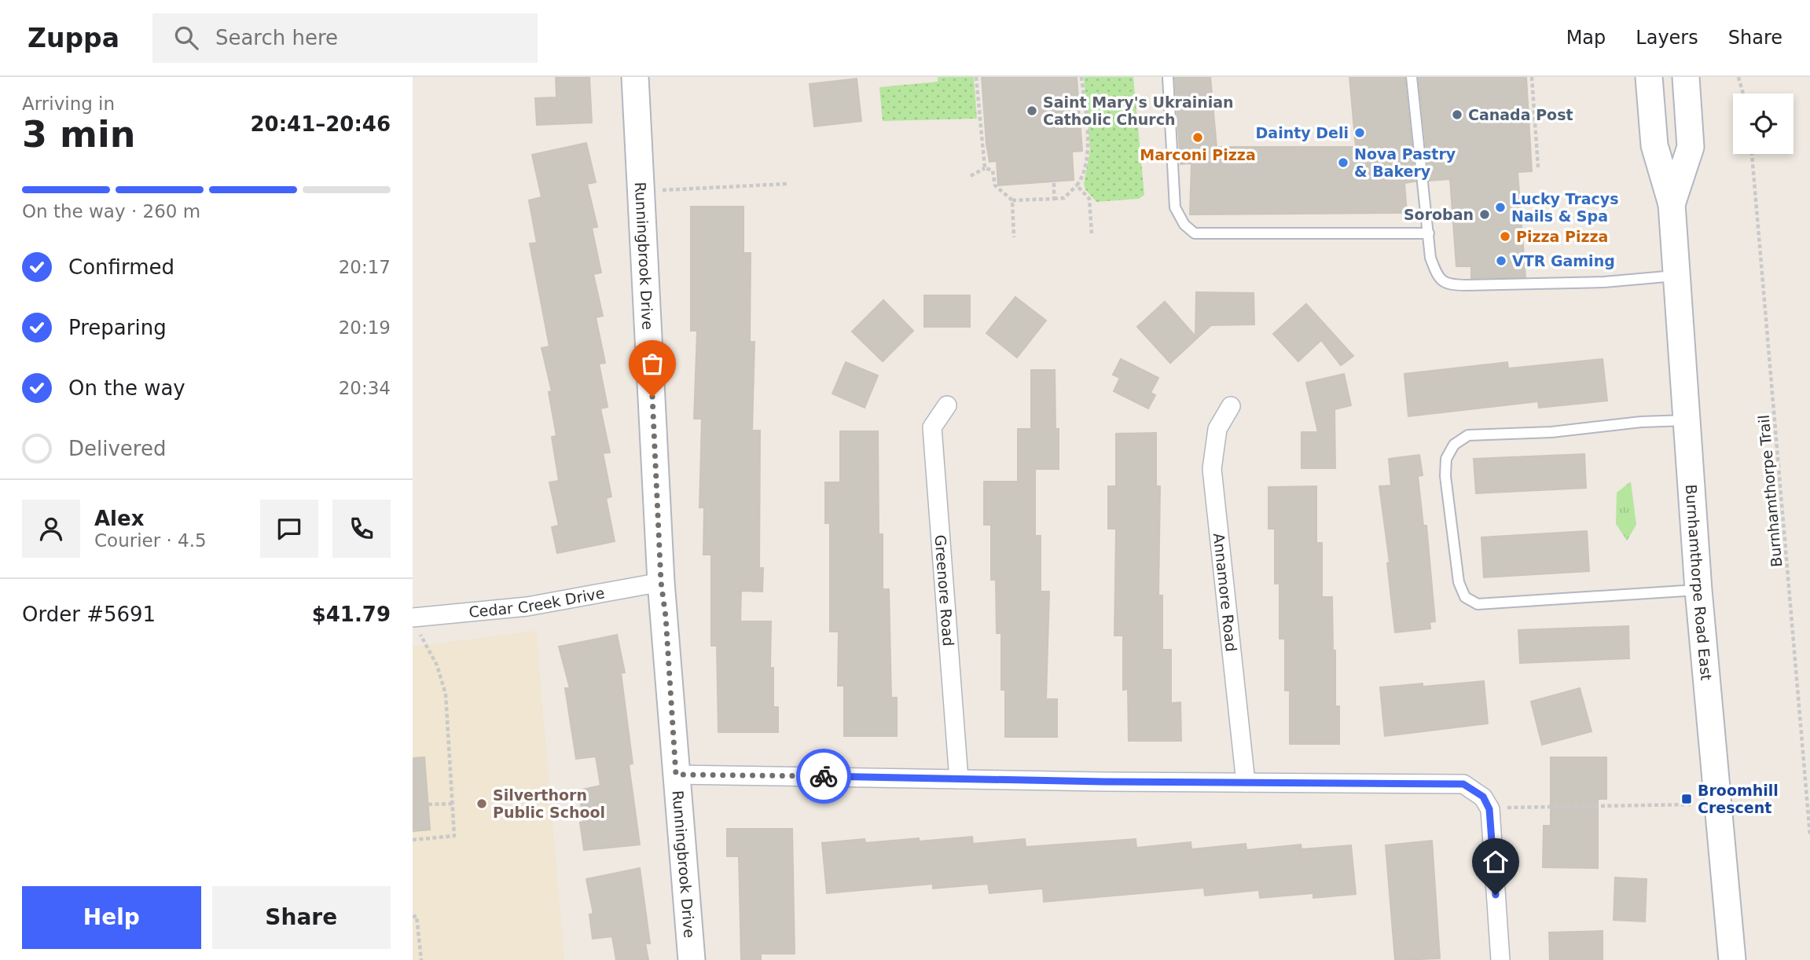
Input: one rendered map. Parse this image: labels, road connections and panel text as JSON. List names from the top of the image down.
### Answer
{
  "streets": {
    "main road": ["Runningbrook Drive", "Burnhamthorpe Road East"],
    "street": ["Greenore Road", "Annamore Road", "Cedar Creek Drive"],
    "path": ["Burnhamthorpe Trail"]
  },
  "crossings": [
    ["Runningbrook Drive", "Cedar Creek Drive"]
  ],
  "places": {
    "other": [
      "Saint Mary's Ukrainian Catholic Church",
      "Canada Post",
      "Dainty Deli",
      "Marconi Pizza",
      "Nova Pastry & Bakery",
      "Lucky Tracys Nails & Spa",
      "Soroban",
      "Pizza Pizza",
      "VTR Gaming",
      "Silverthorn Public School"
    ],
    "transit": ["Broomhill Crescent"]
  },
  "page": {
    "header": "Zuppa",
    "search": "Search here",
    "nav": ["Map", "Layers", "Share"],
    "heading": ["3 min", "Arriving in", "20:41–20:46"],
    "panel": [
      "Alex",
      "Courier · 4.5",
      "Order #5691",
      "$41.79"
    ],
    "bar": "On the way · 260 m",
    "list": [
      ["Confirmed", "20:17"],
      ["Preparing", "20:19"],
      ["On the way", "20:34"],
      "Delivered"
    ],
    "buttons": ["Help", "Share"]
  }
}
